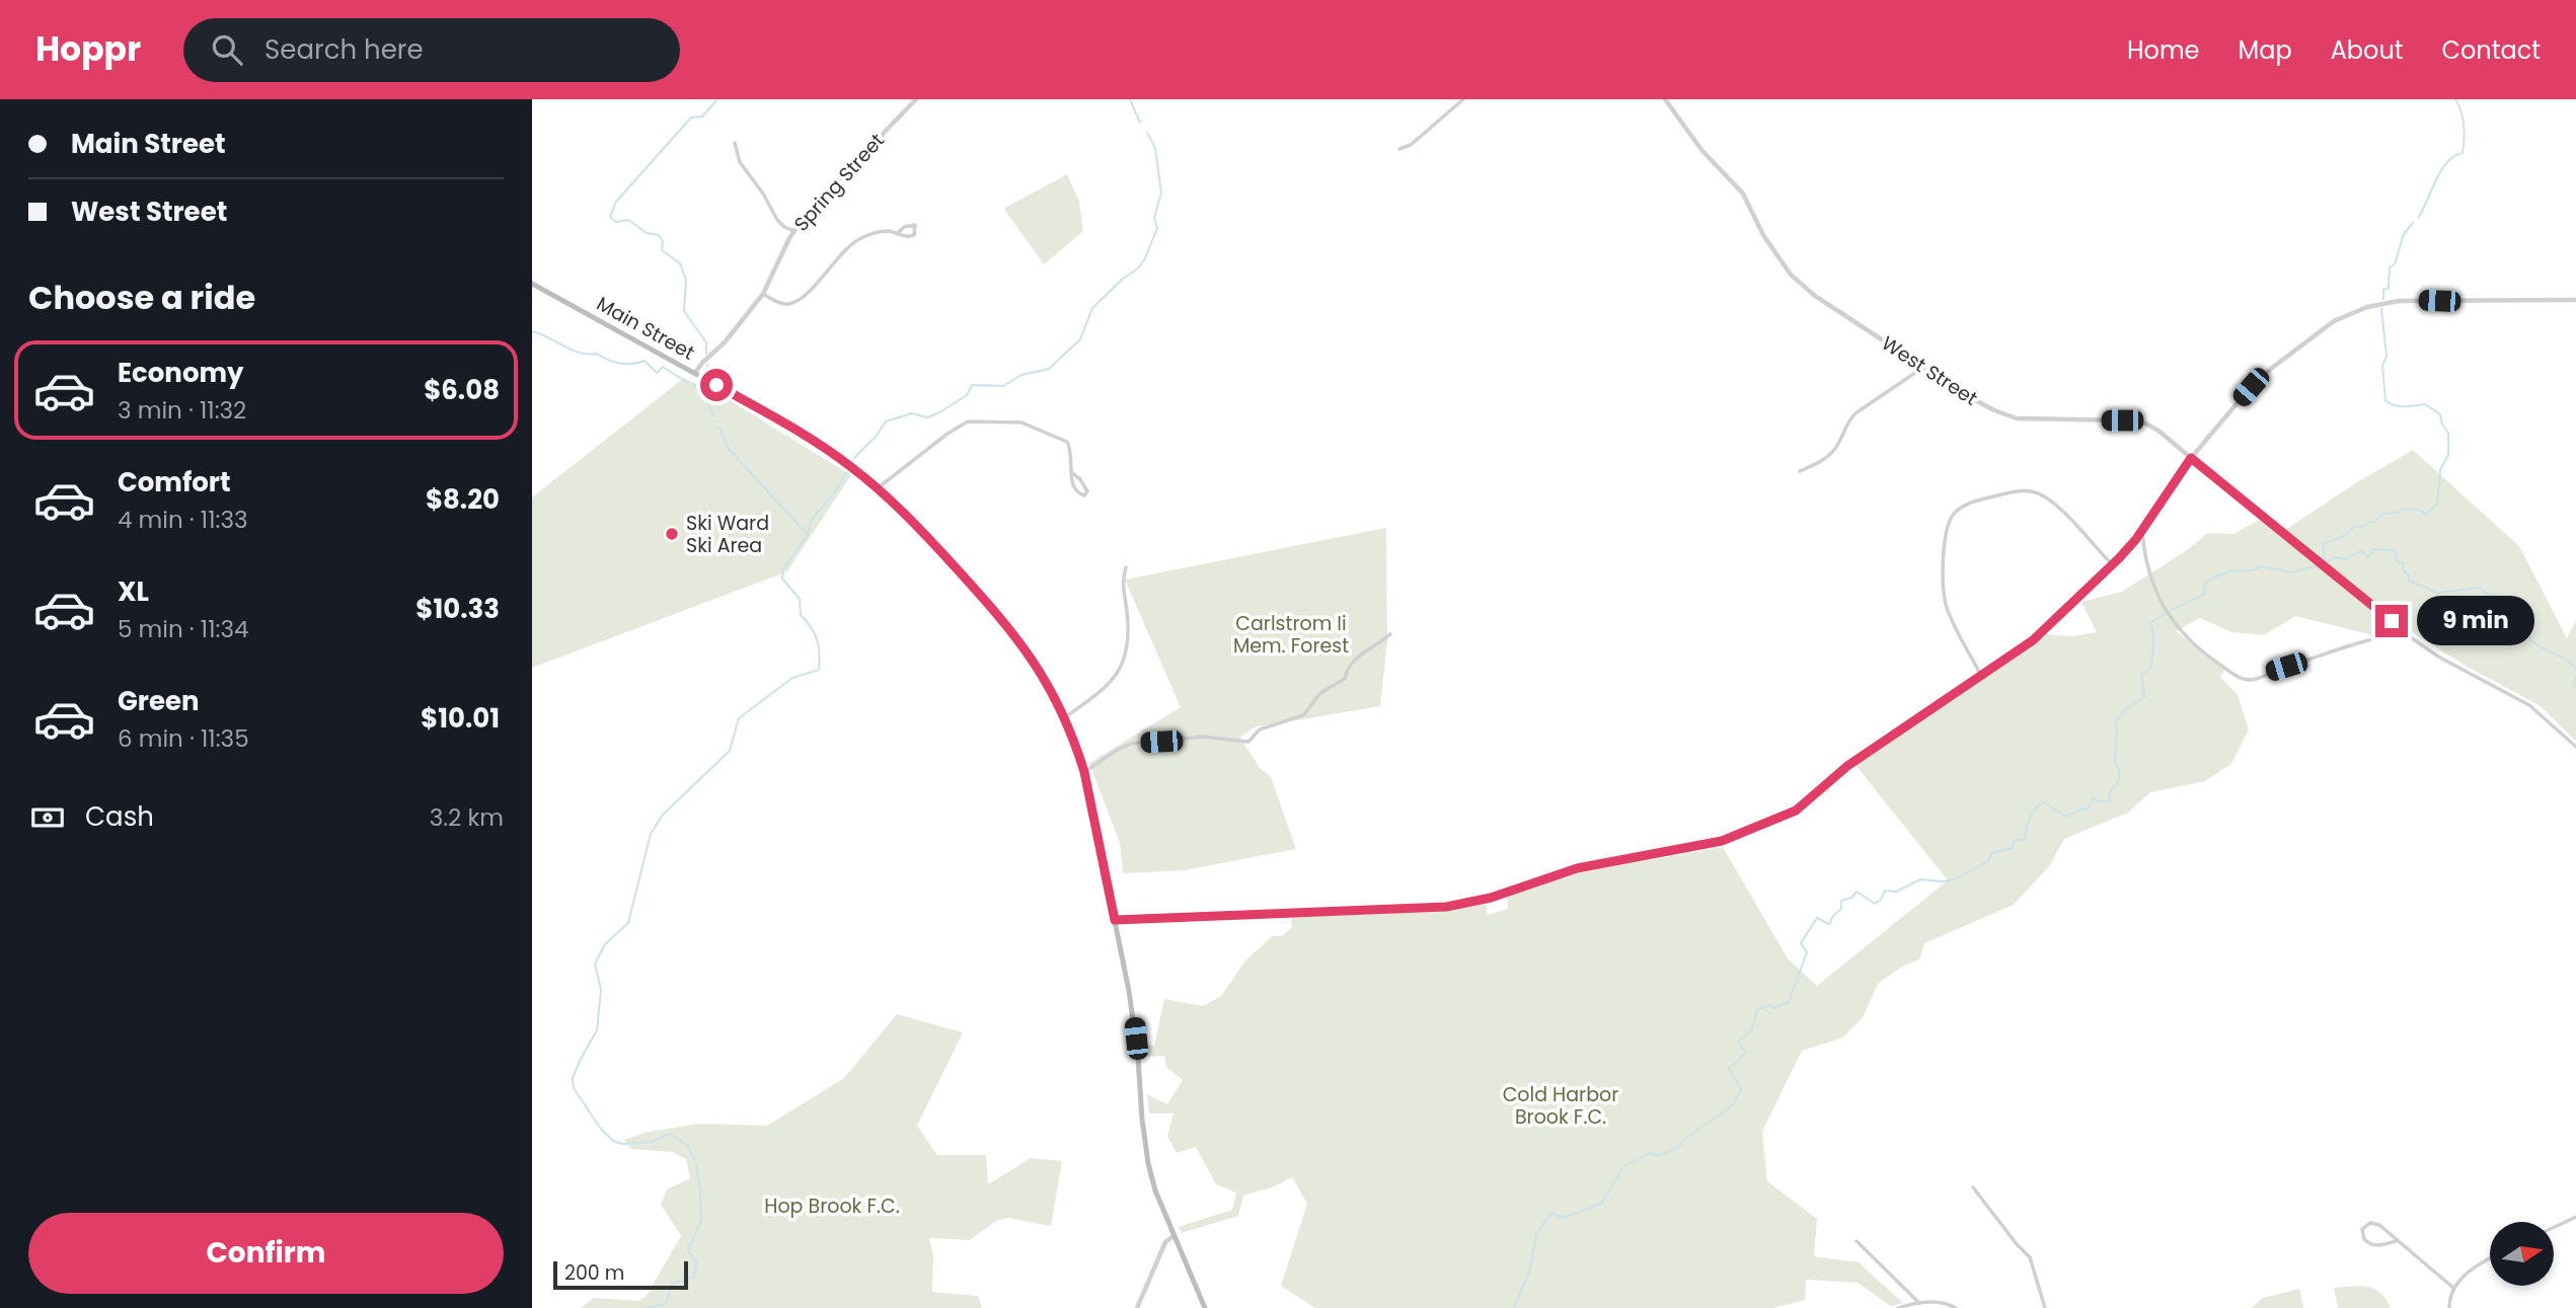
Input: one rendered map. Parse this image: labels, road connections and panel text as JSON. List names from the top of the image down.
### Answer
{
  "streets": {
    "main road": ["Main Street"],
    "street": ["Spring Street", "West Street"]
  },
  "crossings": [
    ["Spring Street", "Main Street"]
  ],
  "parks": ["Carlstrom Ii Mem. Forest", "Cold Harbor Brook F.C.", "Hop Brook F.C."],
  "places": ["Ski Ward Ski Area"],
  "scale_bar": "200 m",
  "north": "right",
  "page": {
    "header": "Hoppr",
    "search": "Search here",
    "nav": [
      "Home",
      "Map",
      "About",
      "Contact"
    ],
    "banner": ["Main Street", "West Street"],
    "heading": "Choose a ride",
    "list": [
      {
        "name": "Economy",
        "note": "3 min · 11:32",
        "value": "$6.08"
      },
      {
        "name": "Comfort",
        "note": "4 min · 11:33",
        "value": "$8.20"
      },
      {
        "name": "XL",
        "note": "5 min · 11:34",
        "value": "$10.33"
      },
      {
        "name": "Green",
        "note": "6 min · 11:35",
        "value": "$10.01"
      }
    ],
    "bubble": "9 min",
    "pay": ["Cash", "3.2 km"],
    "buttons": "Confirm",
    "scale": "200 m"
  }
}
